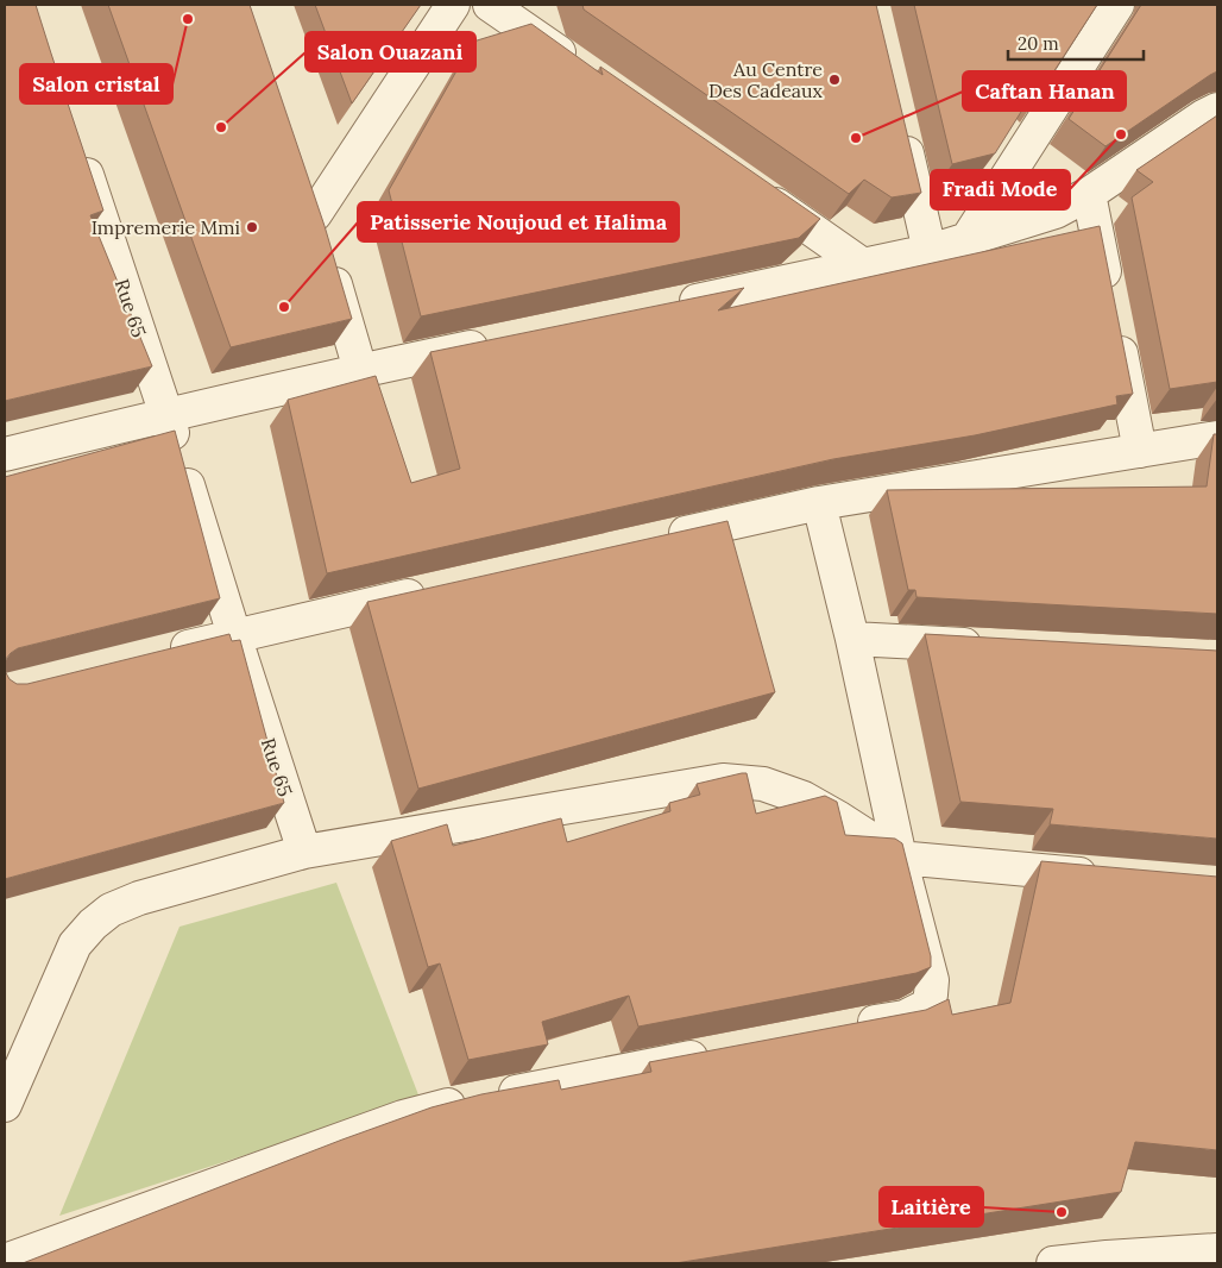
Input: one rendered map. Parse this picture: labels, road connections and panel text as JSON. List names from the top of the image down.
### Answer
{
  "streets": {
    "street": ["Rue 65"]
  },
  "places": [
    "Salon cristal",
    "Au Centre Des Cadeaux",
    "Salon Ouazani",
    "Fradi Mode",
    "Caftan Hanan",
    "Impremerie Mmi",
    "Patisserie Noujoud et Halima",
    "Laitière"
  ],
  "scale_bar": "20 m"
}
